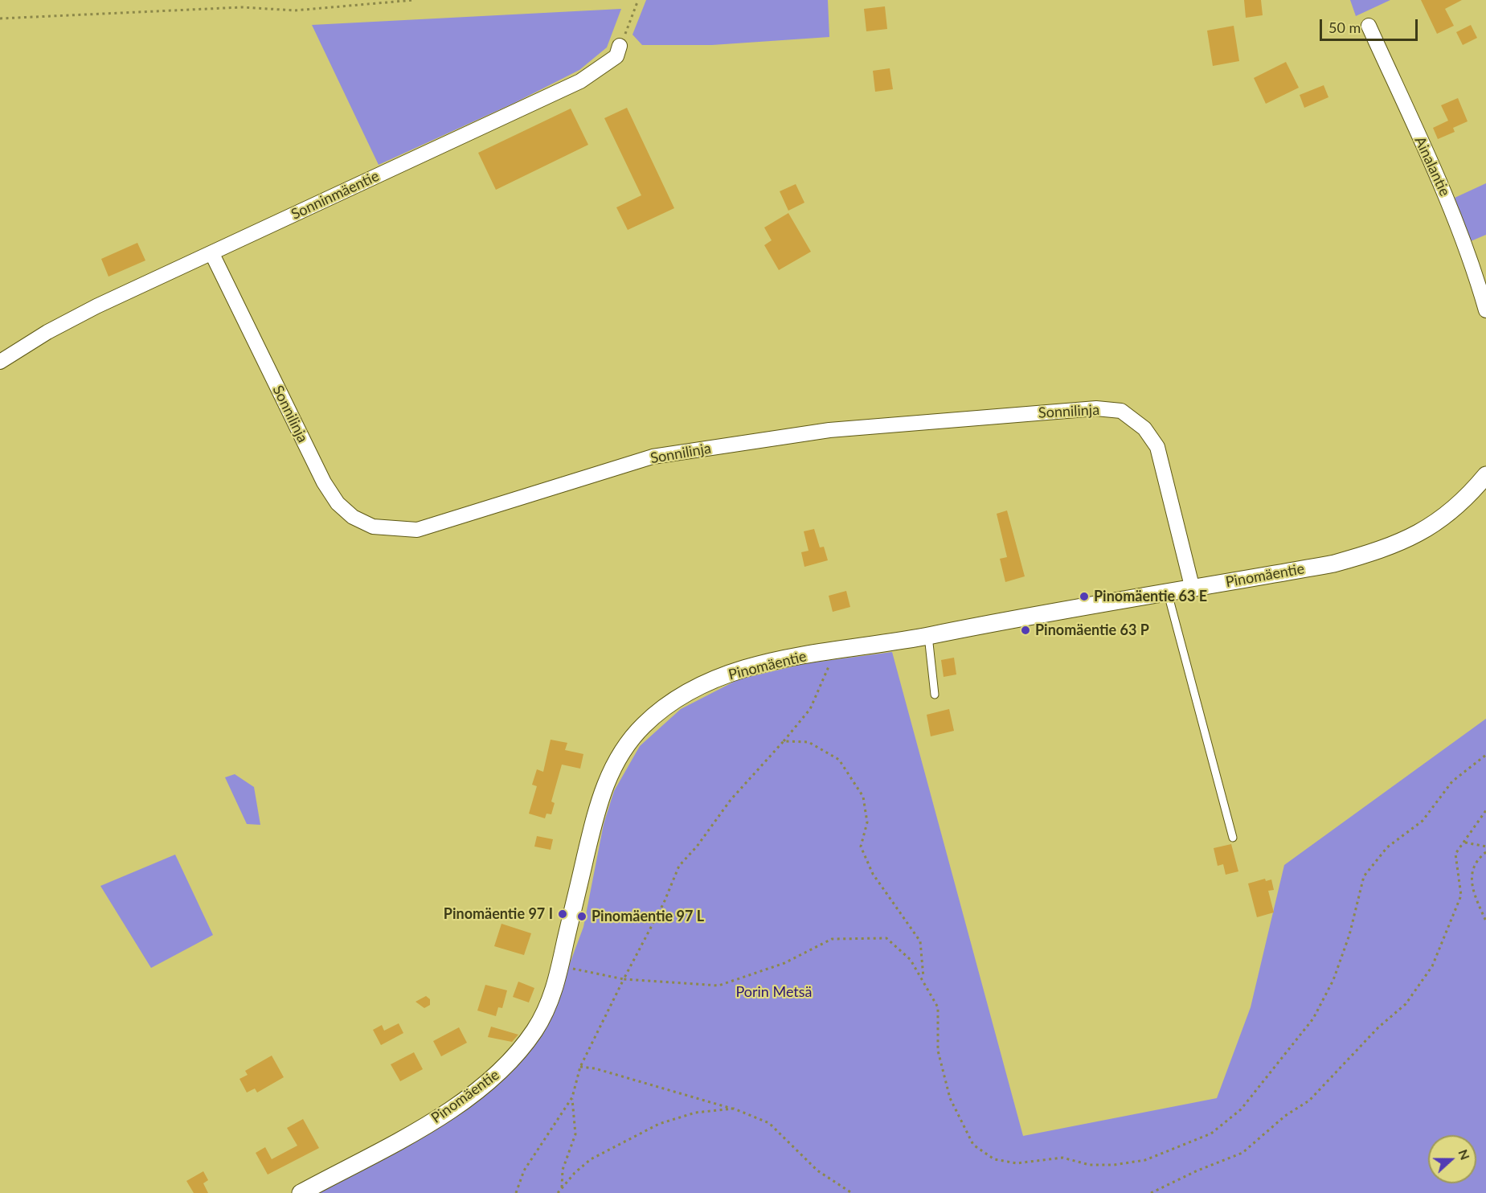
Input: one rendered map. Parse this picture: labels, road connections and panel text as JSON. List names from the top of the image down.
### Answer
{
  "streets": {
    "street": [
      "Ainalantie",
      "Sonninmäentie",
      "Sonnilinja",
      "Pinomäentie"
    ]
  },
  "crossings": [
    ["Sonninmäentie", "Sonnilinja"],
    ["Sonnilinja", "Pinomäentie"]
  ],
  "parks": ["Porin Metsä"],
  "places": [
    "Pinomäentie 63 E",
    "Pinomäentie 63 P",
    "Pinomäentie 97 I",
    "Pinomäentie 97 L"
  ],
  "scale_bar": "50 m",
  "north": "right"
}
